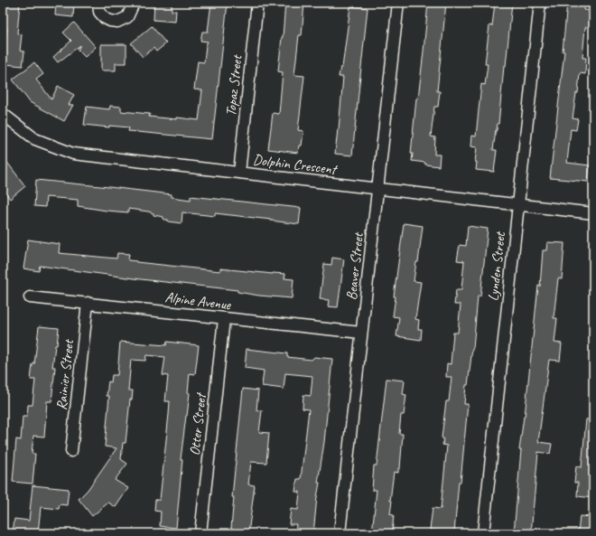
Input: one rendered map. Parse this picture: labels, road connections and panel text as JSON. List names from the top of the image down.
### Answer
{
  "streets": {
    "street": [
      "Topaz Street",
      "Dolphin Crescent",
      "Beaver Street",
      "Lynden Street",
      "Alpine Avenue",
      "Rainier Street",
      "Otter Street"
    ]
  },
  "crossings": [
    ["Topaz Street", "Dolphin Crescent"],
    ["Dolphin Crescent", "Beaver Street"],
    ["Dolphin Crescent", "Lynden Street"],
    ["Beaver Street", "Alpine Avenue"],
    ["Alpine Avenue", "Rainier Street"],
    ["Alpine Avenue", "Otter Street"]
  ]
}
